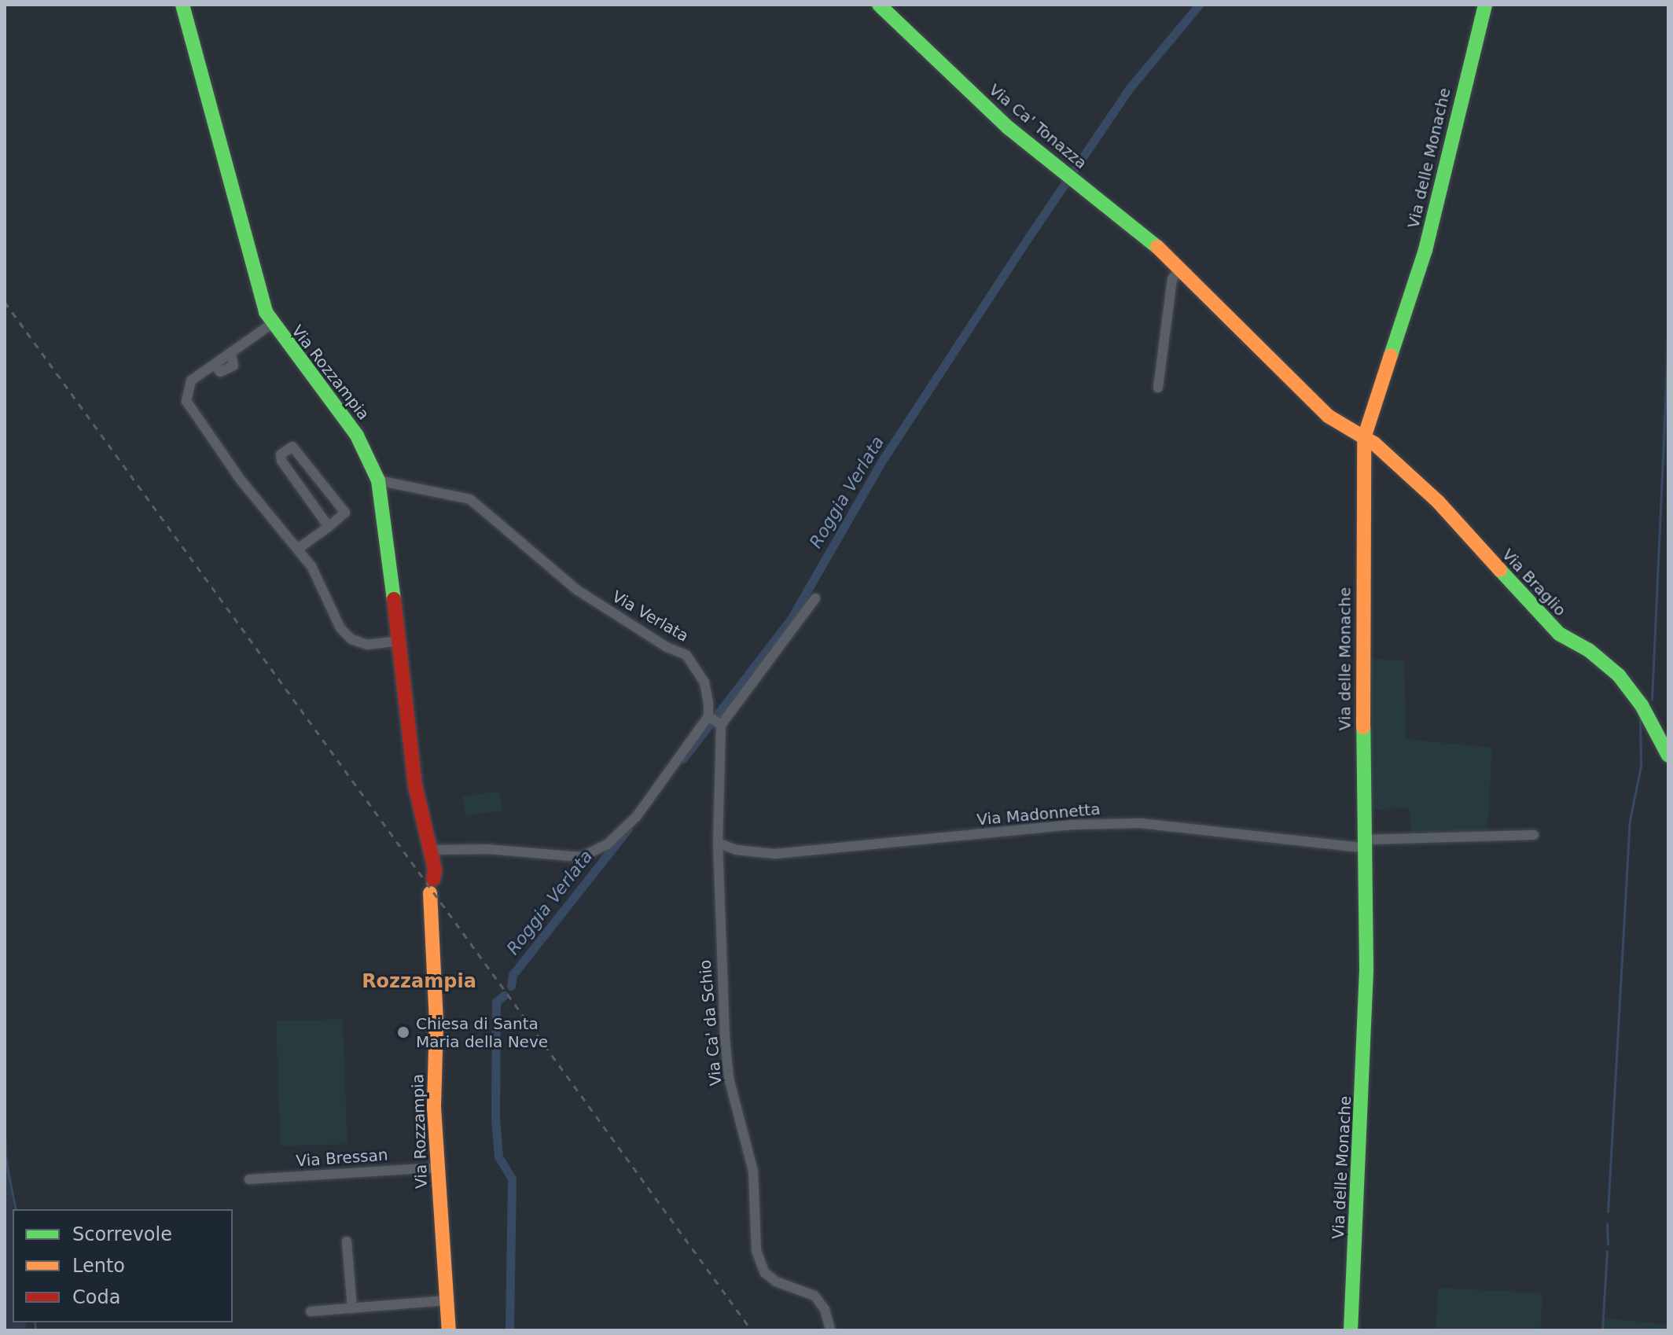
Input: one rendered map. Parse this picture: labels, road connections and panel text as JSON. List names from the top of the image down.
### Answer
{
  "streets": {
    "street": [
      "Via Ca' Tonazza",
      "Via delle Monache",
      "Via Rozzampia",
      "Via Braglio",
      "Via Verlata",
      "Via Madonnetta",
      "Via Ca' da Schio",
      "Via Bressan"
    ]
  },
  "crossings": [
    ["Via Ca' Tonazza", "Via delle Monache"],
    ["Via Ca' Tonazza", "Via Braglio"],
    ["Via delle Monache", "Via Braglio"],
    ["Via delle Monache", "Via Madonnetta"],
    ["Via Rozzampia", "Via Verlata"],
    ["Via Rozzampia", "Via Bressan"],
    ["Via Verlata", "Via Ca' da Schio"],
    ["Via Madonnetta", "Via Ca' da Schio"]
  ],
  "districts": ["Rozzampia"],
  "water": ["Roggia Verlata"],
  "places": ["Chiesa di Santa Maria della Neve"],
  "legend": ["Scorrevole", "Lento", "Coda"]
}
